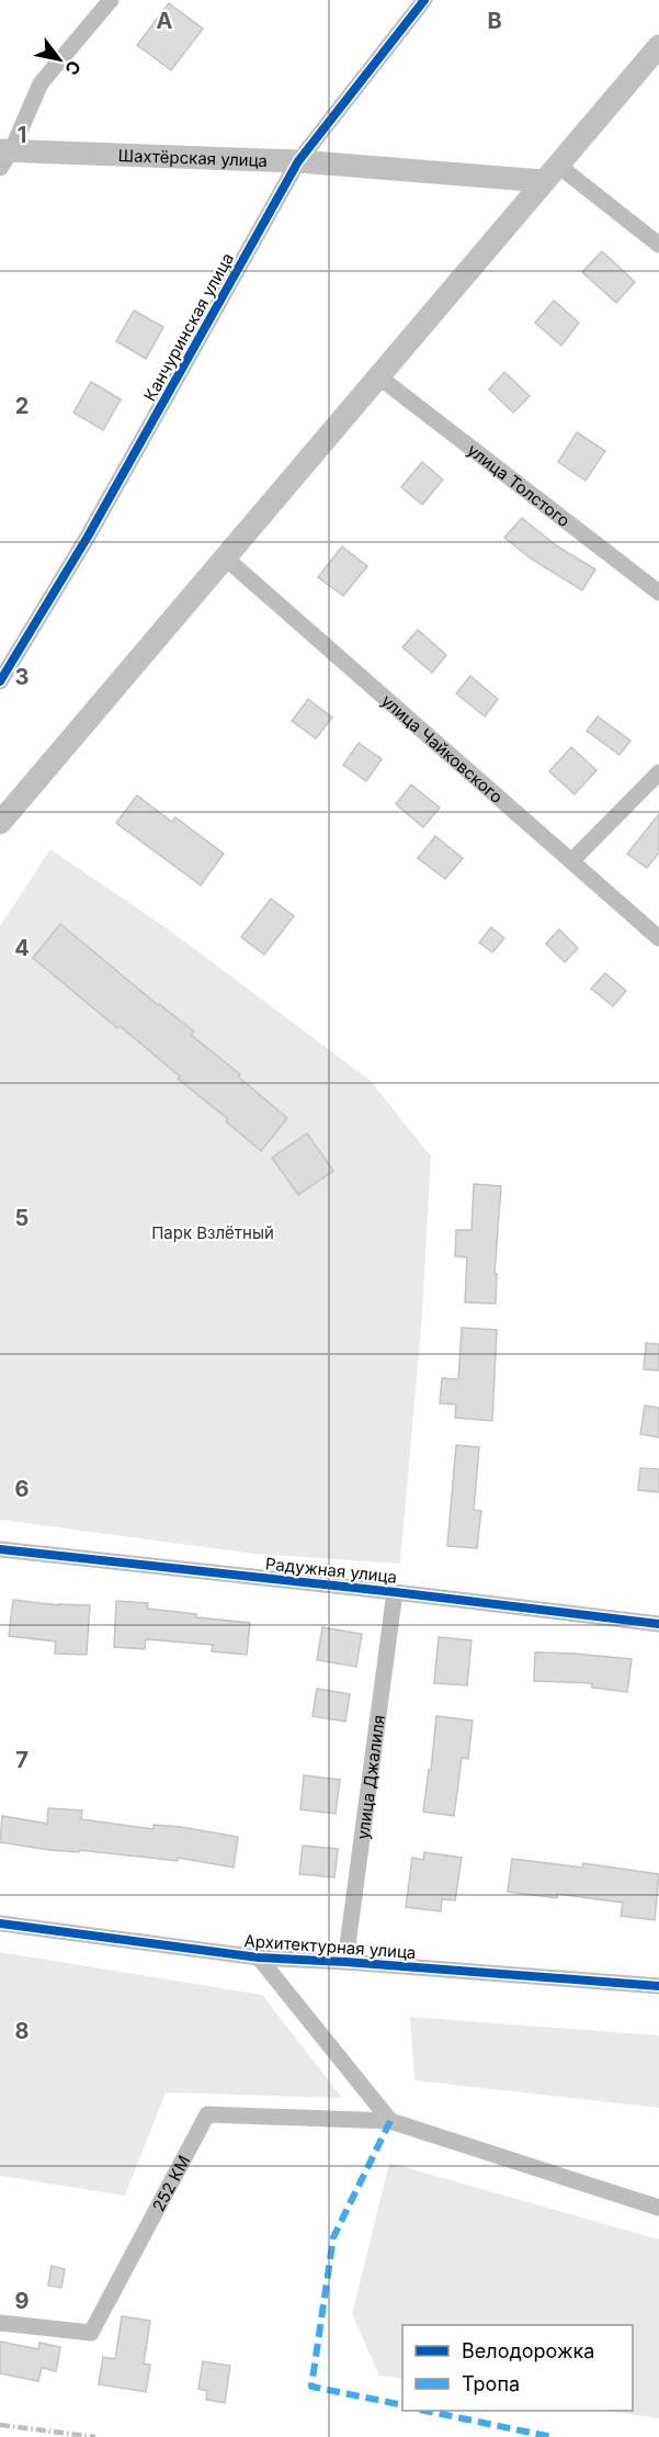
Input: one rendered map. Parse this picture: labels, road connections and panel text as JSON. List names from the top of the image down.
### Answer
{
  "streets": {
    "main road": ["Шахтёрская улица"],
    "street": [
      "Канчуринская улица",
      "улица Толстого",
      "улица Чайковского",
      "Радужная улица",
      "улица Джалиля",
      "Архитектурная улица",
      "252 КМ"
    ]
  },
  "crossings": [
    ["Шахтёрская улица", "Канчуринская улица"],
    ["Радужная улица", "улица Джалиля"],
    ["улица Джалиля", "Архитектурная улица"]
  ],
  "parks": ["Парк Взлётный"],
  "legend": ["Велодорожка", "Тропа"],
  "north": "bottom right",
  "grid": {
    "columns": ["A", "B"],
    "rows": [
      "1",
      "2",
      "3",
      "4",
      "5",
      "6",
      "7",
      "8",
      "9"
    ]
  }
}
